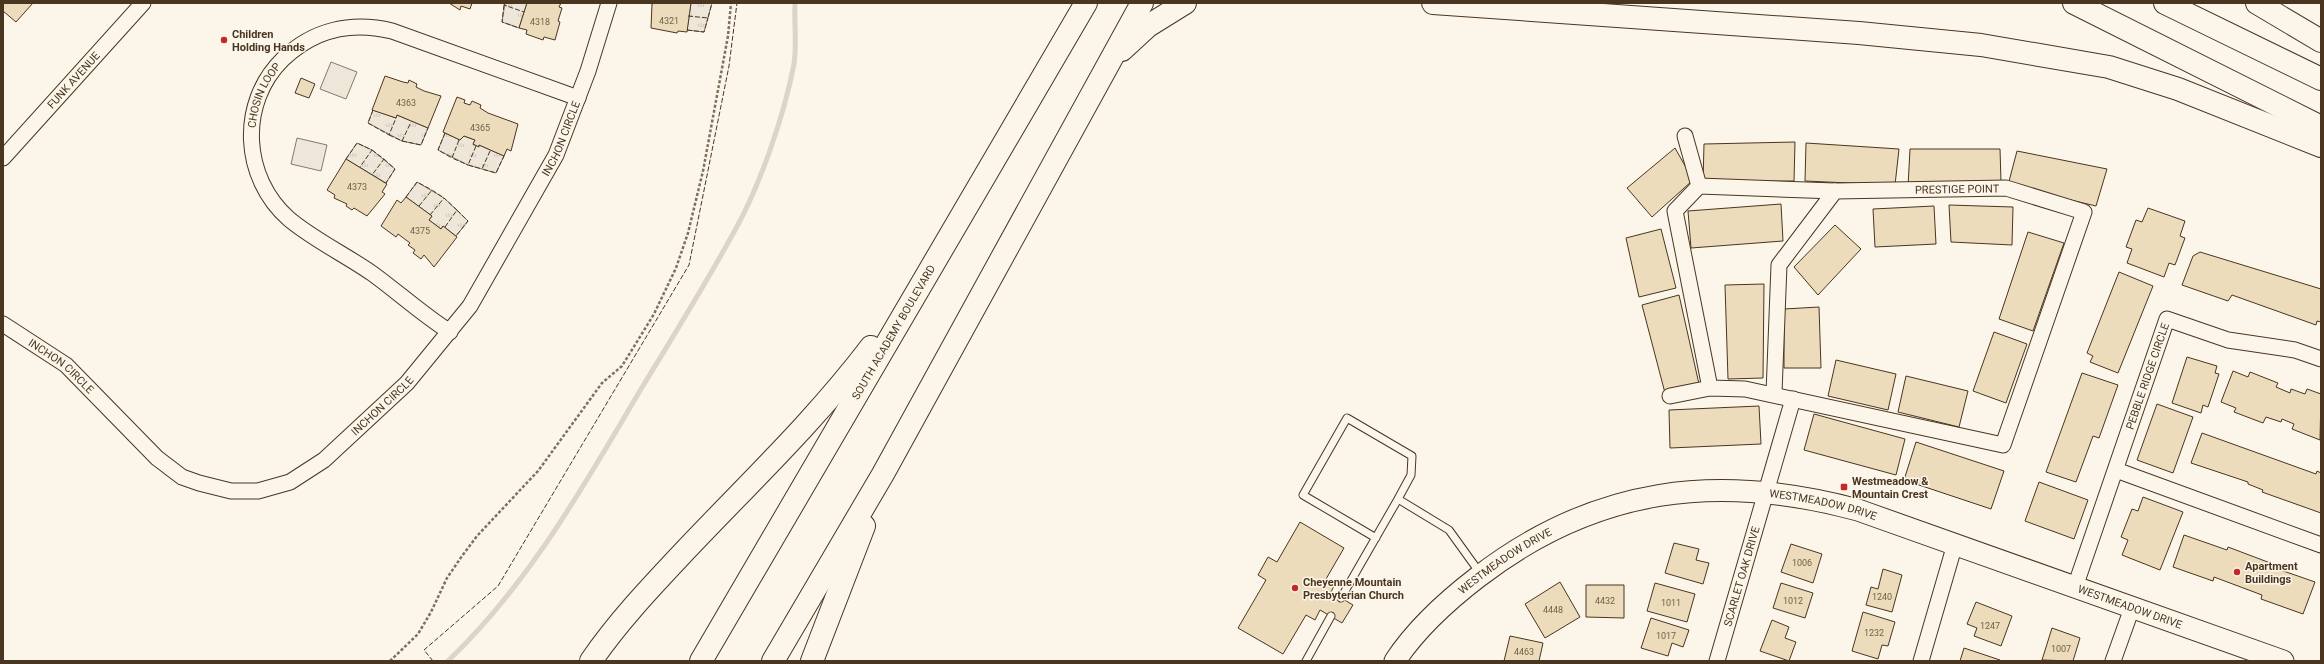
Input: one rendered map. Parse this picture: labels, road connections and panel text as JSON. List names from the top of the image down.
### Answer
{
  "streets": {
    "highway": ["SOUTH ACADEMY BOULEVARD"],
    "street": [
      "FUNK AVENUE",
      "CHOSIN LOOP",
      "INCHON CIRCLE",
      "PRESTIGE POINT",
      "PEBBLE RIDGE CIRCLE",
      "WESTMEADOW DRIVE",
      "SCARLET OAK DRIVE"
    ]
  },
  "crossings": [
    ["CHOSIN LOOP", "INCHON CIRCLE"],
    ["PEBBLE RIDGE CIRCLE", "WESTMEADOW DRIVE"],
    ["WESTMEADOW DRIVE", "SCARLET OAK DRIVE"]
  ],
  "places": {
    "other": ["Children Holding Hands", "Apartment Buildings", "Cheyenne Mountain Presbyterian Church"],
    "transit": ["Westmeadow & Mountain Crest"]
  },
  "house_numbers": [
    "4321",
    "4318",
    "4363",
    "4365",
    "4373",
    "4375",
    "1006",
    "1240",
    "4432",
    "1012",
    "1011",
    "4448",
    "1247",
    "1232",
    "1017",
    "1007",
    "4463"
  ]
}
